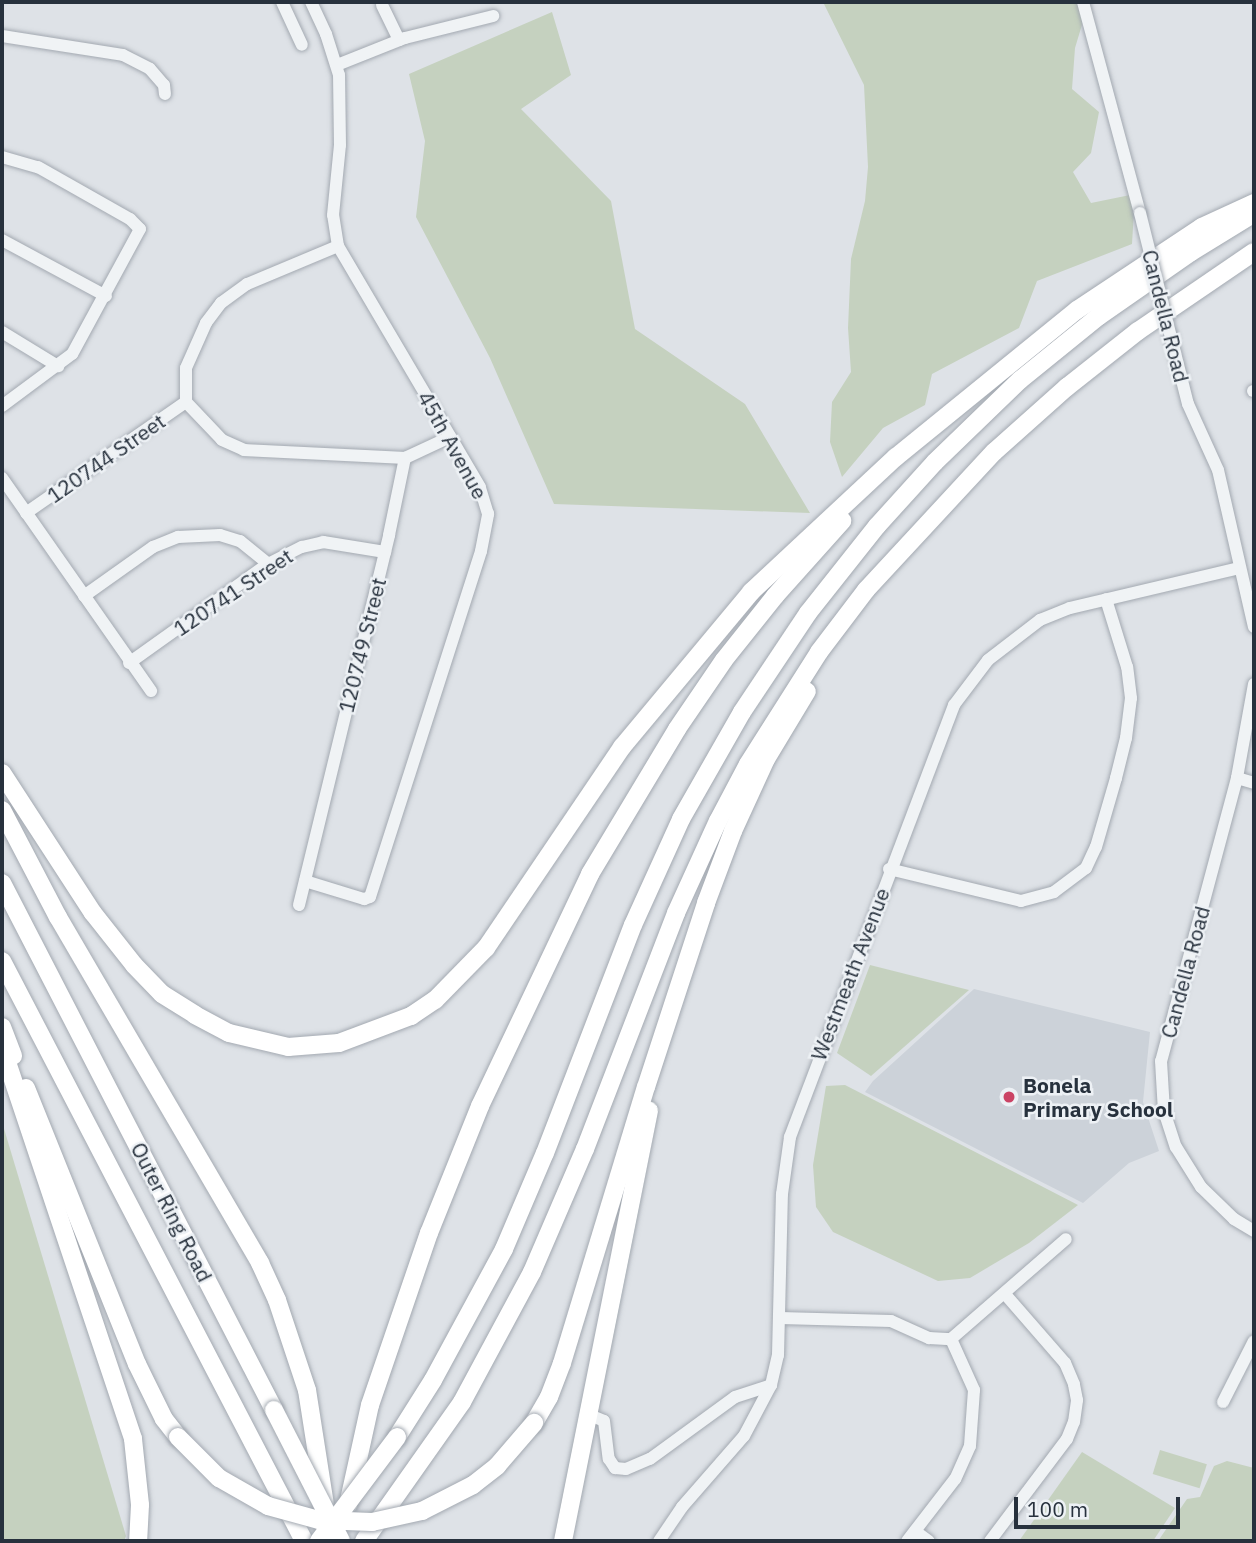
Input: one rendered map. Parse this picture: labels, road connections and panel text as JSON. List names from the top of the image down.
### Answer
{
  "streets": {
    "highway": ["Outer Ring Road"],
    "street": [
      "Candella Road",
      "45th Avenue",
      "120744 Street",
      "120741 Street",
      "120749 Street",
      "Westmeath Avenue"
    ]
  },
  "crossings": [
    ["Candella Road", "Westmeath Avenue"],
    ["45th Avenue", "120749 Street"],
    ["120741 Street", "120749 Street"]
  ],
  "places": ["Bonela Primary School"],
  "scale_bar": "100 m"
}
